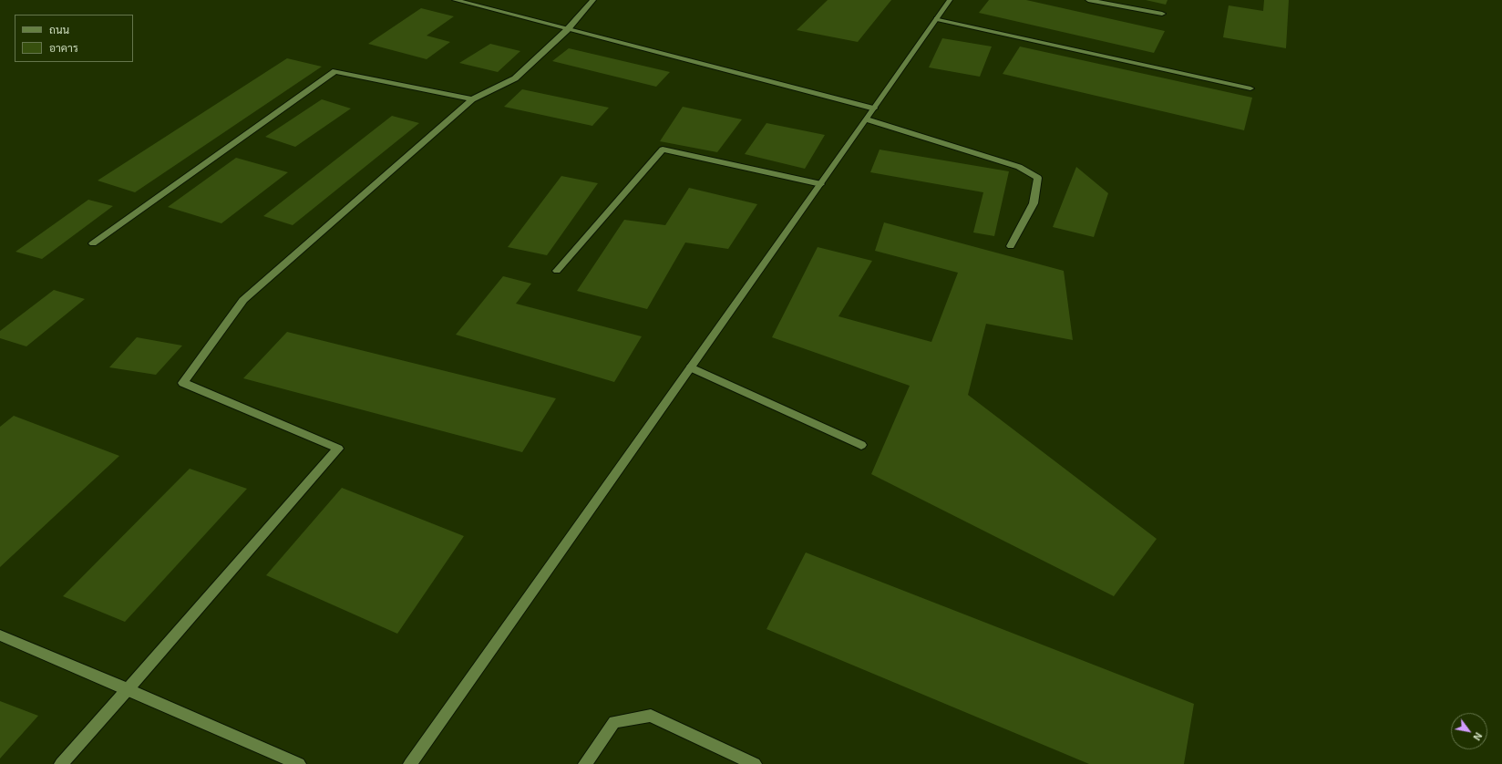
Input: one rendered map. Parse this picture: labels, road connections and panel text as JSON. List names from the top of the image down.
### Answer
{
  "legend": ["ถนน", "อาคาร"],
  "north": "bottom right"
}
